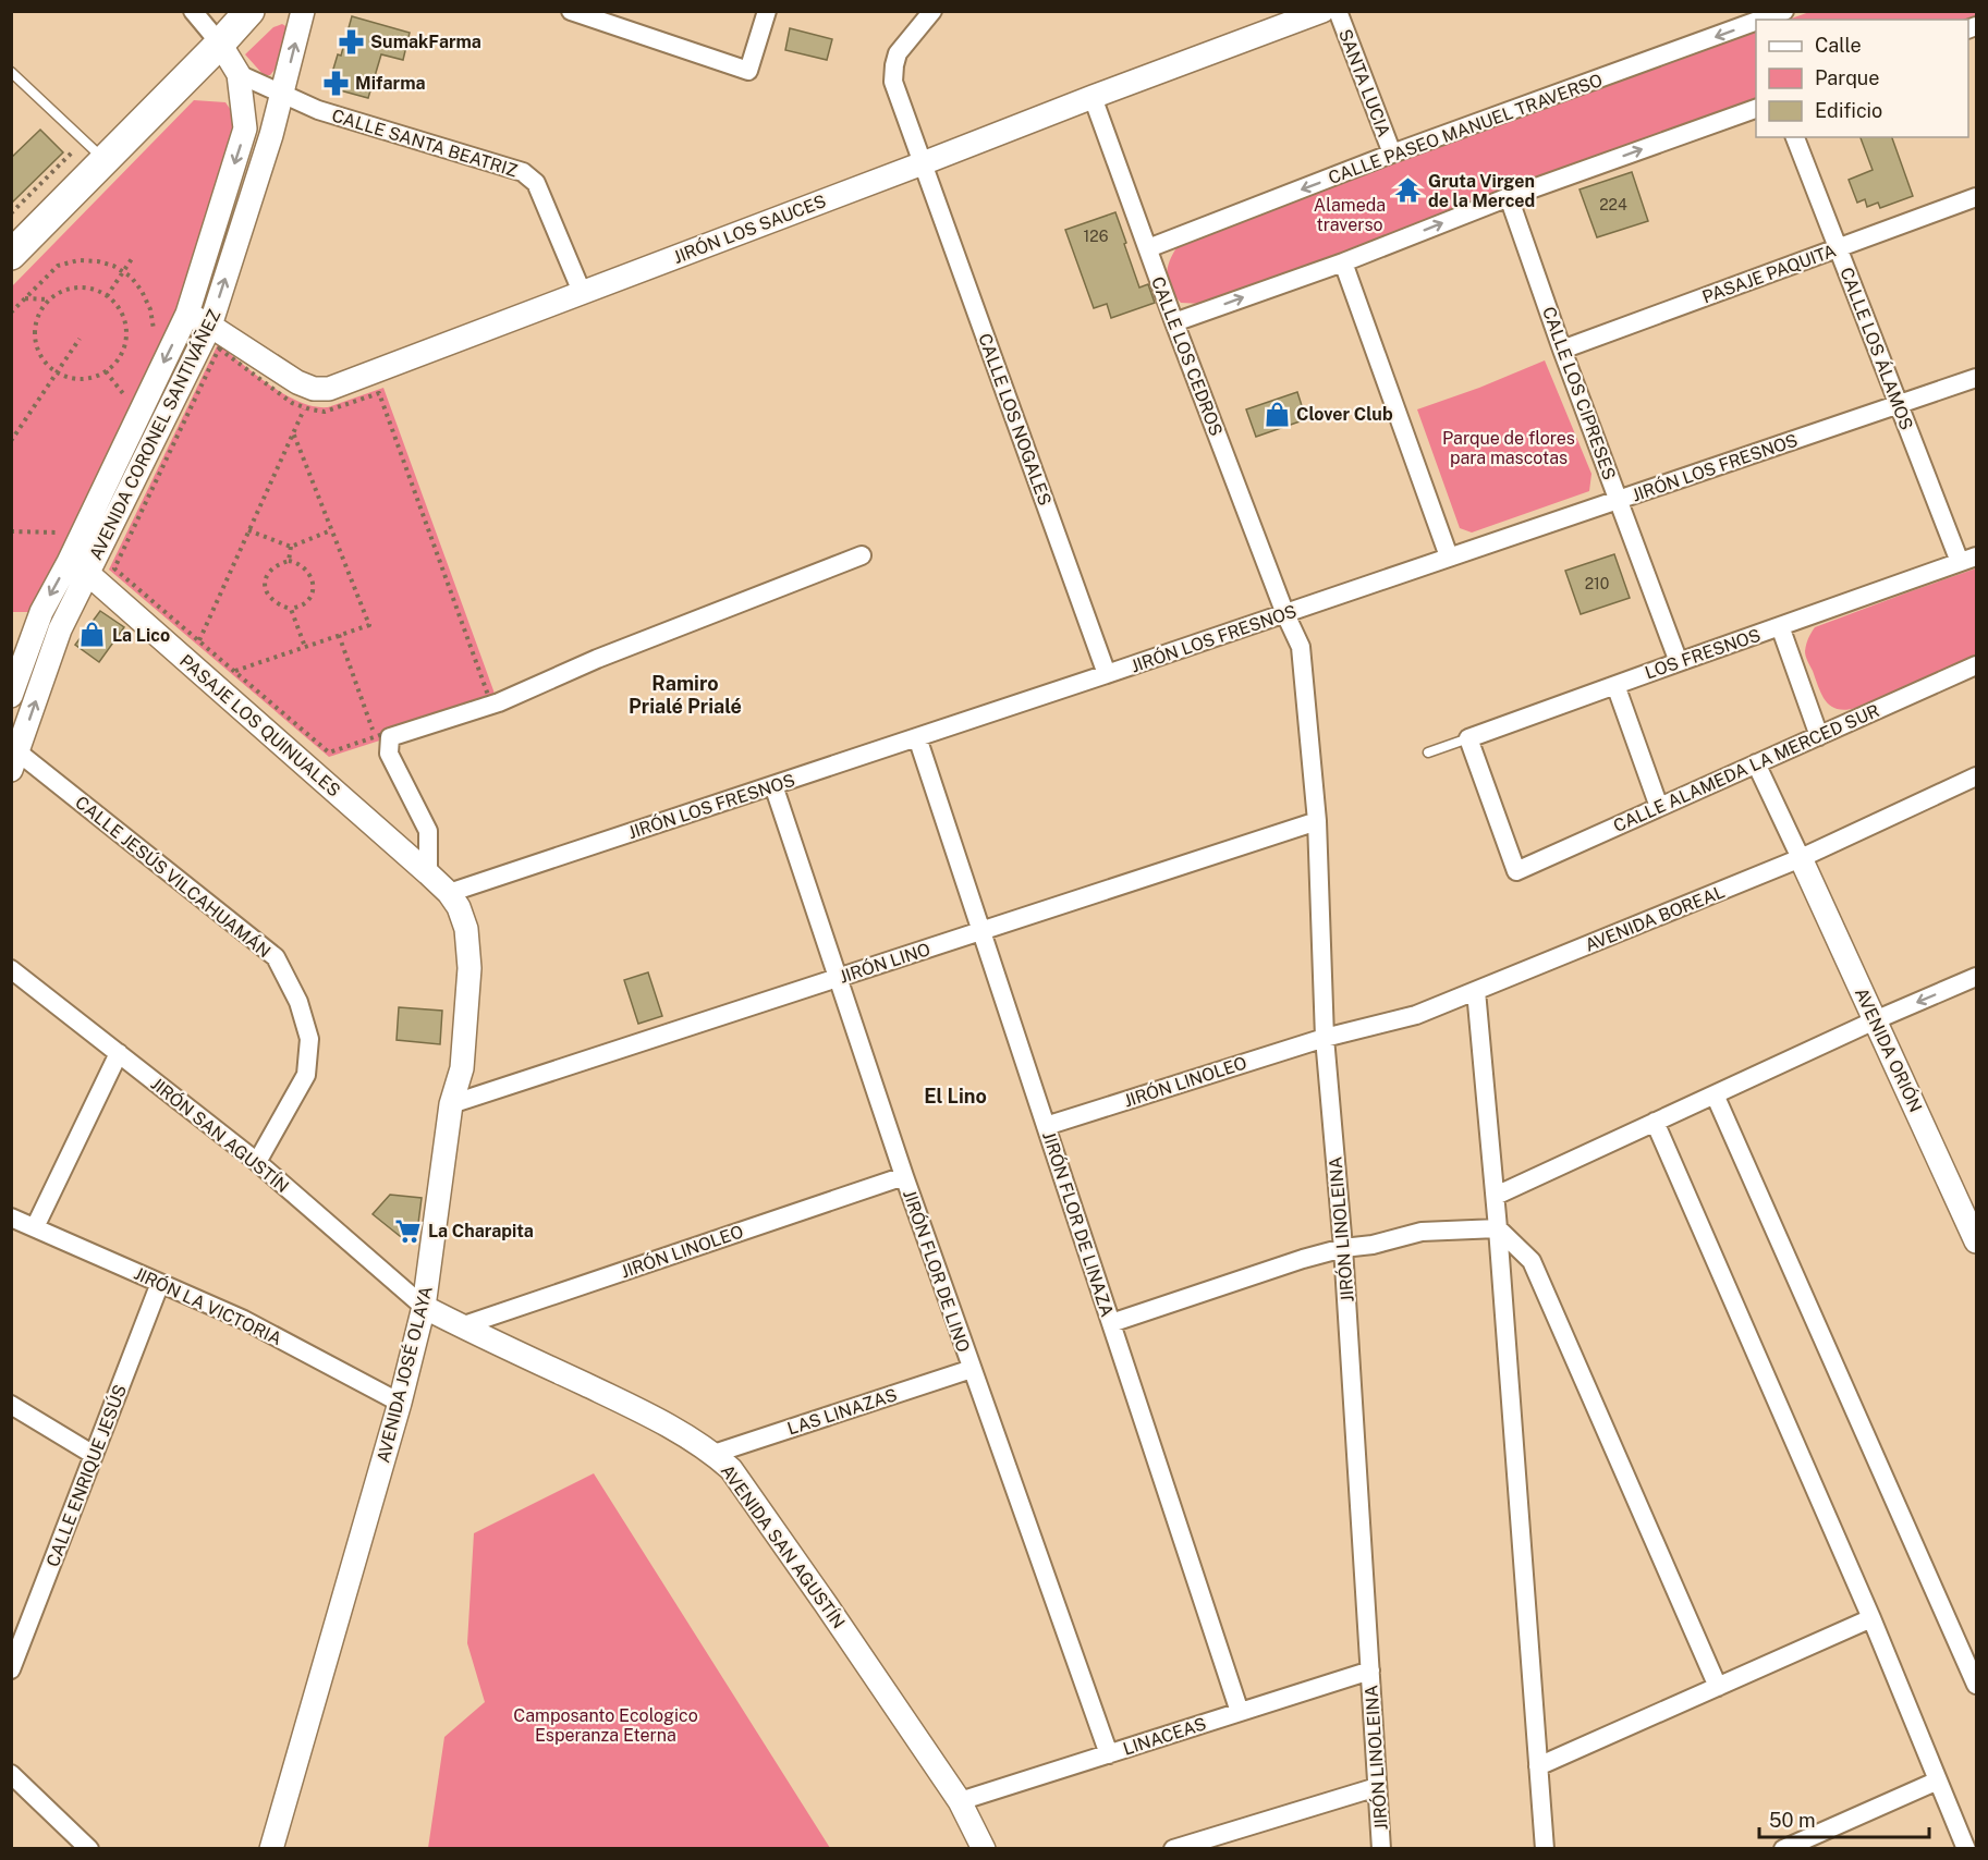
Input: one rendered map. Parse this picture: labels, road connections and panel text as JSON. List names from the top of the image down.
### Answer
{
  "streets": {
    "street": [
      "SANTA LUCIA",
      "CALLE PASEO MANUEL TRAVERSO",
      "CALLE SANTA BEATRIZ",
      "JIRÓN LOS SAUCES",
      "PASAJE PAQUITA",
      "CALLE LOS ÁLAMOS",
      "CALLE LOS CEDROS",
      "CALLE LOS CIPRESES",
      "CALLE LOS NOGALES",
      "AVENIDA CORONEL SANTIVÁÑEZ",
      "JIRÓN LOS FRESNOS",
      "LOS FRESNOS",
      "PASAJE LOS QUINUALES",
      "CALLE ALAMEDA LA MERCED SUR",
      "CALLE JESÚS VILCAHUAMÁN",
      "AVENIDA BOREAL",
      "JIRÓN LINO",
      "AVENIDA ORIÓN",
      "JIRÓN LINOLEO",
      "JIRÓN SAN AGUSTÍN",
      "JIRÓN FLOR DE LINAZA",
      "JIRÓN LINOLEINA",
      "JIRÓN FLOR DE LINO",
      "JIRÓN LA VICTORIA",
      "AVENIDA JOSÉ OLAYA",
      "LAS LINAZAS",
      "CALLE ENRIQUE JESÚS",
      "AVENIDA SAN AGUSTÍN",
      "LINACEAS"
    ]
  },
  "crossings": [
    ["SANTA LUCIA", "CALLE PASEO MANUEL TRAVERSO"],
    ["CALLE PASEO MANUEL TRAVERSO", "CALLE LOS CEDROS"],
    ["CALLE SANTA BEATRIZ", "JIRÓN LOS SAUCES"],
    ["CALLE SANTA BEATRIZ", "AVENIDA CORONEL SANTIVÁÑEZ"],
    ["JIRÓN LOS SAUCES", "CALLE LOS CEDROS"],
    ["JIRÓN LOS SAUCES", "CALLE LOS NOGALES"],
    ["JIRÓN LOS SAUCES", "AVENIDA CORONEL SANTIVÁÑEZ"],
    ["PASAJE PAQUITA", "CALLE LOS ÁLAMOS"],
    ["PASAJE PAQUITA", "CALLE LOS CIPRESES"],
    ["CALLE LOS ÁLAMOS", "JIRÓN LOS FRESNOS"],
    ["CALLE LOS ÁLAMOS", "LOS FRESNOS"],
    ["CALLE LOS CEDROS", "JIRÓN LOS FRESNOS"],
    ["CALLE LOS CEDROS", "JIRÓN LINOLEINA"],
    ["CALLE LOS CIPRESES", "JIRÓN LOS FRESNOS"],
    ["CALLE LOS CIPRESES", "LOS FRESNOS"],
    ["CALLE LOS NOGALES", "JIRÓN LOS FRESNOS"],
    ["AVENIDA CORONEL SANTIVÁÑEZ", "PASAJE LOS QUINUALES"],
    ["AVENIDA CORONEL SANTIVÁÑEZ", "CALLE JESÚS VILCAHUAMÁN"],
    ["JIRÓN LOS FRESNOS", "PASAJE LOS QUINUALES"],
    ["JIRÓN LOS FRESNOS", "JIRÓN FLOR DE LINAZA"],
    ["JIRÓN LOS FRESNOS", "JIRÓN LINOLEINA"],
    ["JIRÓN LOS FRESNOS", "JIRÓN FLOR DE LINO"],
    ["JIRÓN LOS FRESNOS", "AVENIDA JOSÉ OLAYA"],
    ["LOS FRESNOS", "CALLE ALAMEDA LA MERCED SUR"],
    ["PASAJE LOS QUINUALES", "AVENIDA JOSÉ OLAYA"],
    ["CALLE JESÚS VILCAHUAMÁN", "JIRÓN SAN AGUSTÍN"],
    ["AVENIDA BOREAL", "AVENIDA ORIÓN"],
    ["AVENIDA BOREAL", "JIRÓN LINOLEO"],
    ["AVENIDA BOREAL", "JIRÓN LINOLEINA"],
    ["JIRÓN LINO", "JIRÓN FLOR DE LINAZA"],
    ["JIRÓN LINO", "JIRÓN LINOLEINA"],
    ["JIRÓN LINO", "JIRÓN FLOR DE LINO"],
    ["JIRÓN LINO", "AVENIDA JOSÉ OLAYA"],
    ["JIRÓN LINOLEO", "JIRÓN FLOR DE LINAZA"],
    ["JIRÓN LINOLEO", "JIRÓN LINOLEINA"],
    ["JIRÓN LINOLEO", "JIRÓN FLOR DE LINO"],
    ["JIRÓN LINOLEO", "AVENIDA SAN AGUSTÍN"],
    ["JIRÓN SAN AGUSTÍN", "AVENIDA JOSÉ OLAYA"],
    ["JIRÓN SAN AGUSTÍN", "AVENIDA SAN AGUSTÍN"],
    ["JIRÓN FLOR DE LINAZA", "LINACEAS"],
    ["JIRÓN LINOLEINA", "LINACEAS"],
    ["JIRÓN FLOR DE LINO", "LAS LINAZAS"],
    ["JIRÓN FLOR DE LINO", "LINACEAS"],
    ["JIRÓN LA VICTORIA", "AVENIDA JOSÉ OLAYA"],
    ["JIRÓN LA VICTORIA", "CALLE ENRIQUE JESÚS"],
    ["AVENIDA JOSÉ OLAYA", "AVENIDA SAN AGUSTÍN"],
    ["LAS LINAZAS", "AVENIDA SAN AGUSTÍN"],
    ["AVENIDA SAN AGUSTÍN", "LINACEAS"]
  ],
  "districts": ["Ramiro Prialé Prialé", "El Lino"],
  "parks": ["Alameda traverso", "Parque de flores para mascotas", "Camposanto Ecologico Esperanza Eterna"],
  "places": {
    "pharmacy": ["SumakFarma", "Mifarma"],
    "temple": ["Gruta Virgen de la Merced"],
    "shop": ["Clover Club", "La Lico"],
    "supermarket": ["La Charapita"]
  },
  "house_numbers": ["224", "126", "210"],
  "legend": ["Calle", "Parque", "Edificio"],
  "scale_bar": "50 m"
}
